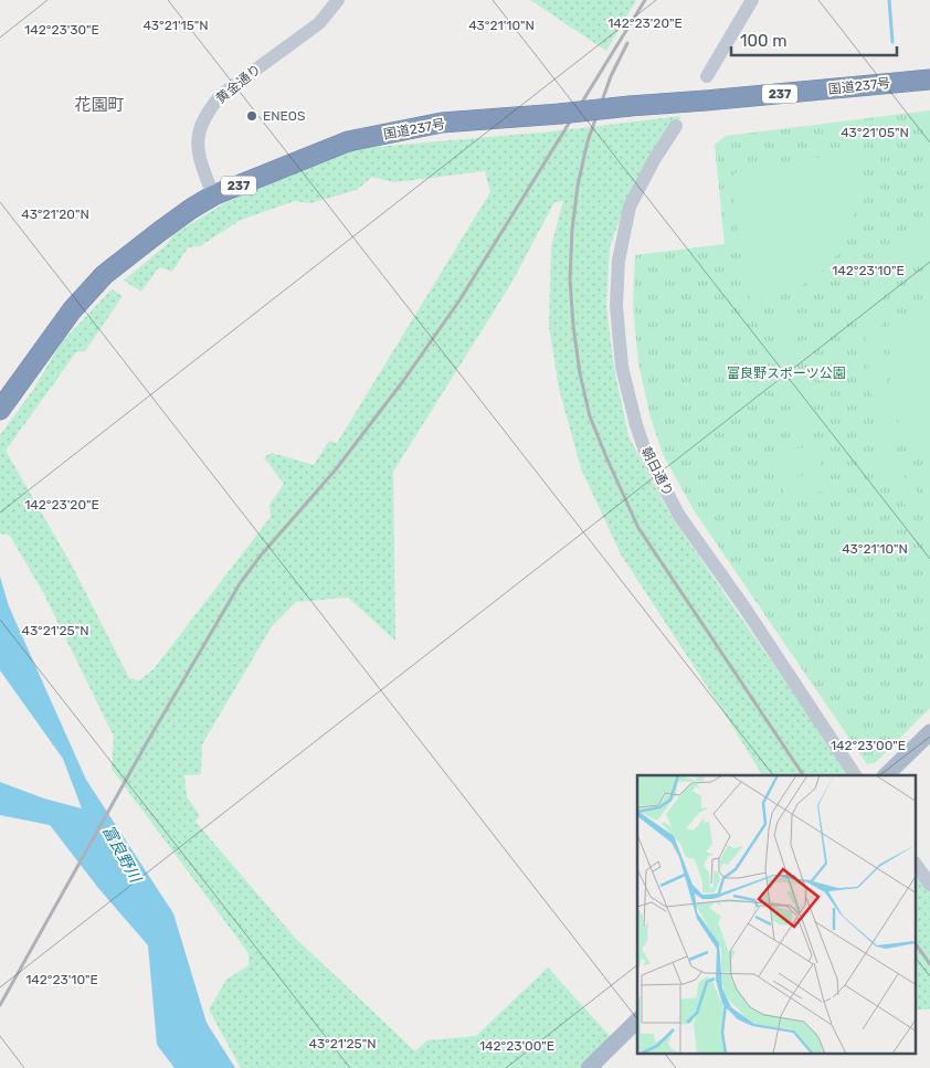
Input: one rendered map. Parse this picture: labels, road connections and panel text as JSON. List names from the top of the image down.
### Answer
{
  "streets": {
    "highway": ["国道237号", "237"],
    "street": ["黄金通り", "朝日通り"]
  },
  "crossings": [
    ["黄金通り", "国道237号"]
  ],
  "districts": ["花園町"],
  "water": ["富良野川"],
  "parks": ["富良野スポーツ公園"],
  "places": ["ENEOS"],
  "scale_bar": "100 m",
  "coordinates": [
    "142°23'20\"E",
    "43°21'15\"N",
    "43°21'10\"N",
    "142°23'30\"E",
    "43°21'05\"N",
    "43°21'20\"N",
    "142°23'10\"E",
    "43°21'25\"N",
    "142°23'00\"E"
  ]
}
